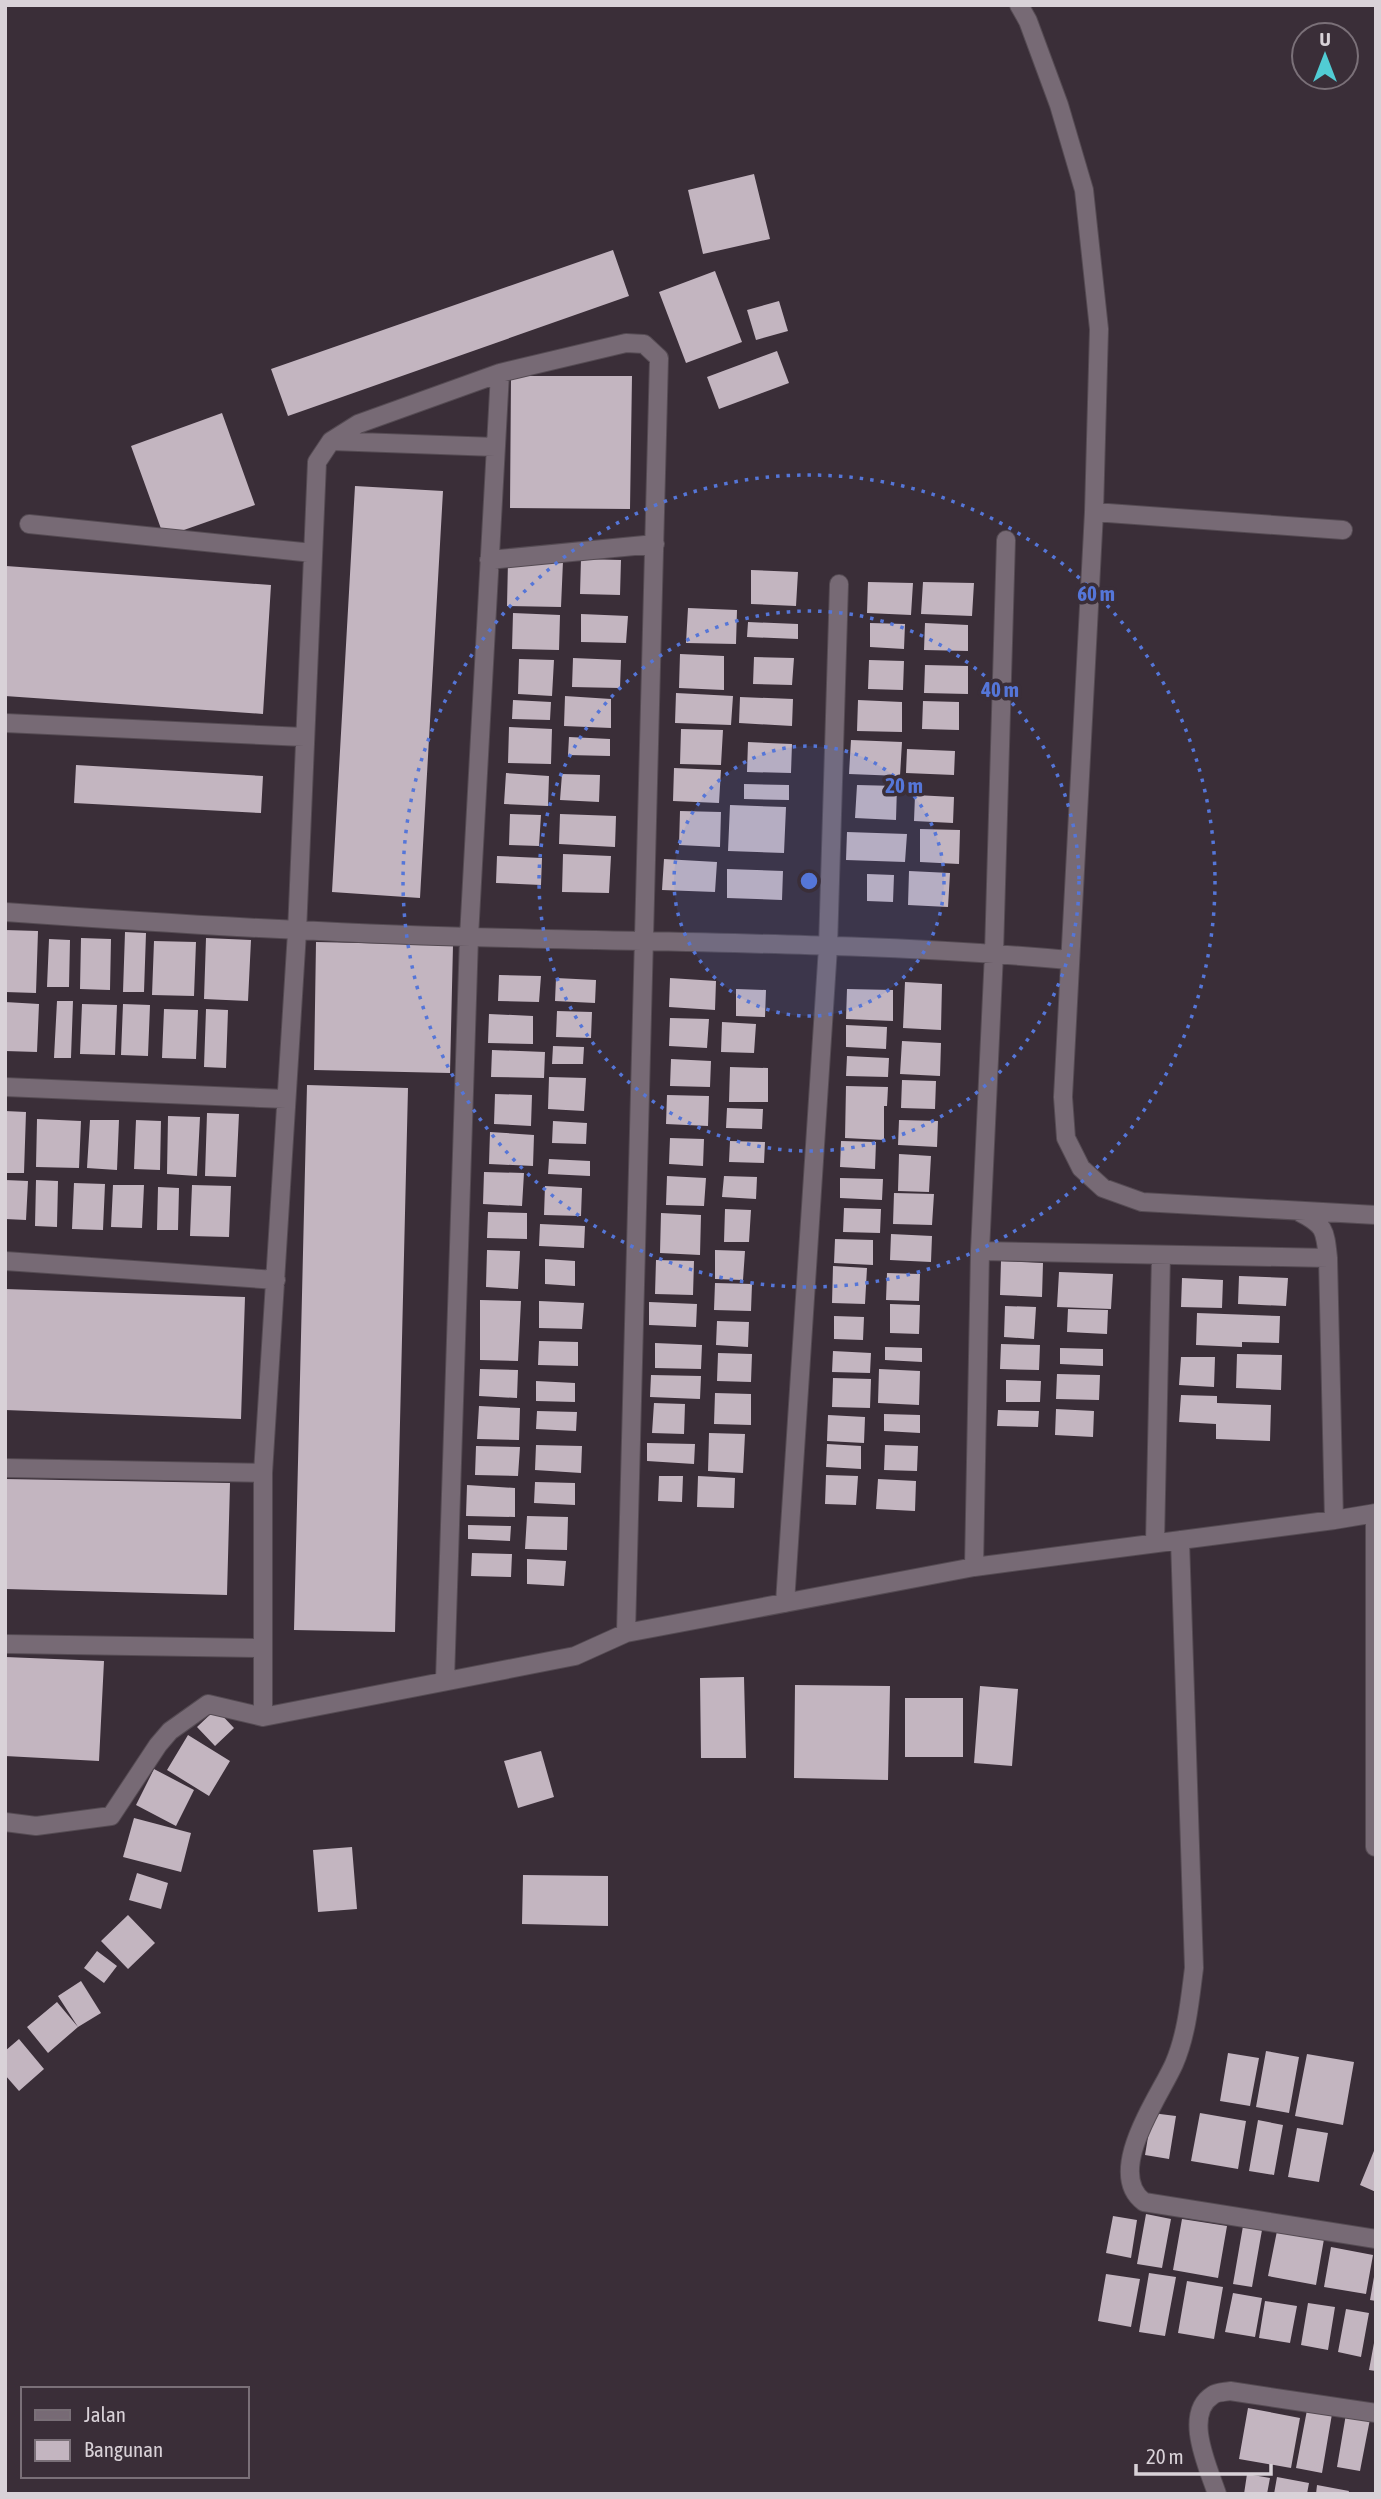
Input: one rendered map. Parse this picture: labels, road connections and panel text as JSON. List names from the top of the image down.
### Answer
{
  "legend": ["Jalan", "Bangunan"],
  "scale_bar": "20 m",
  "north": "top",
  "rings": ["60 m", "40 m", "20 m"]
}
